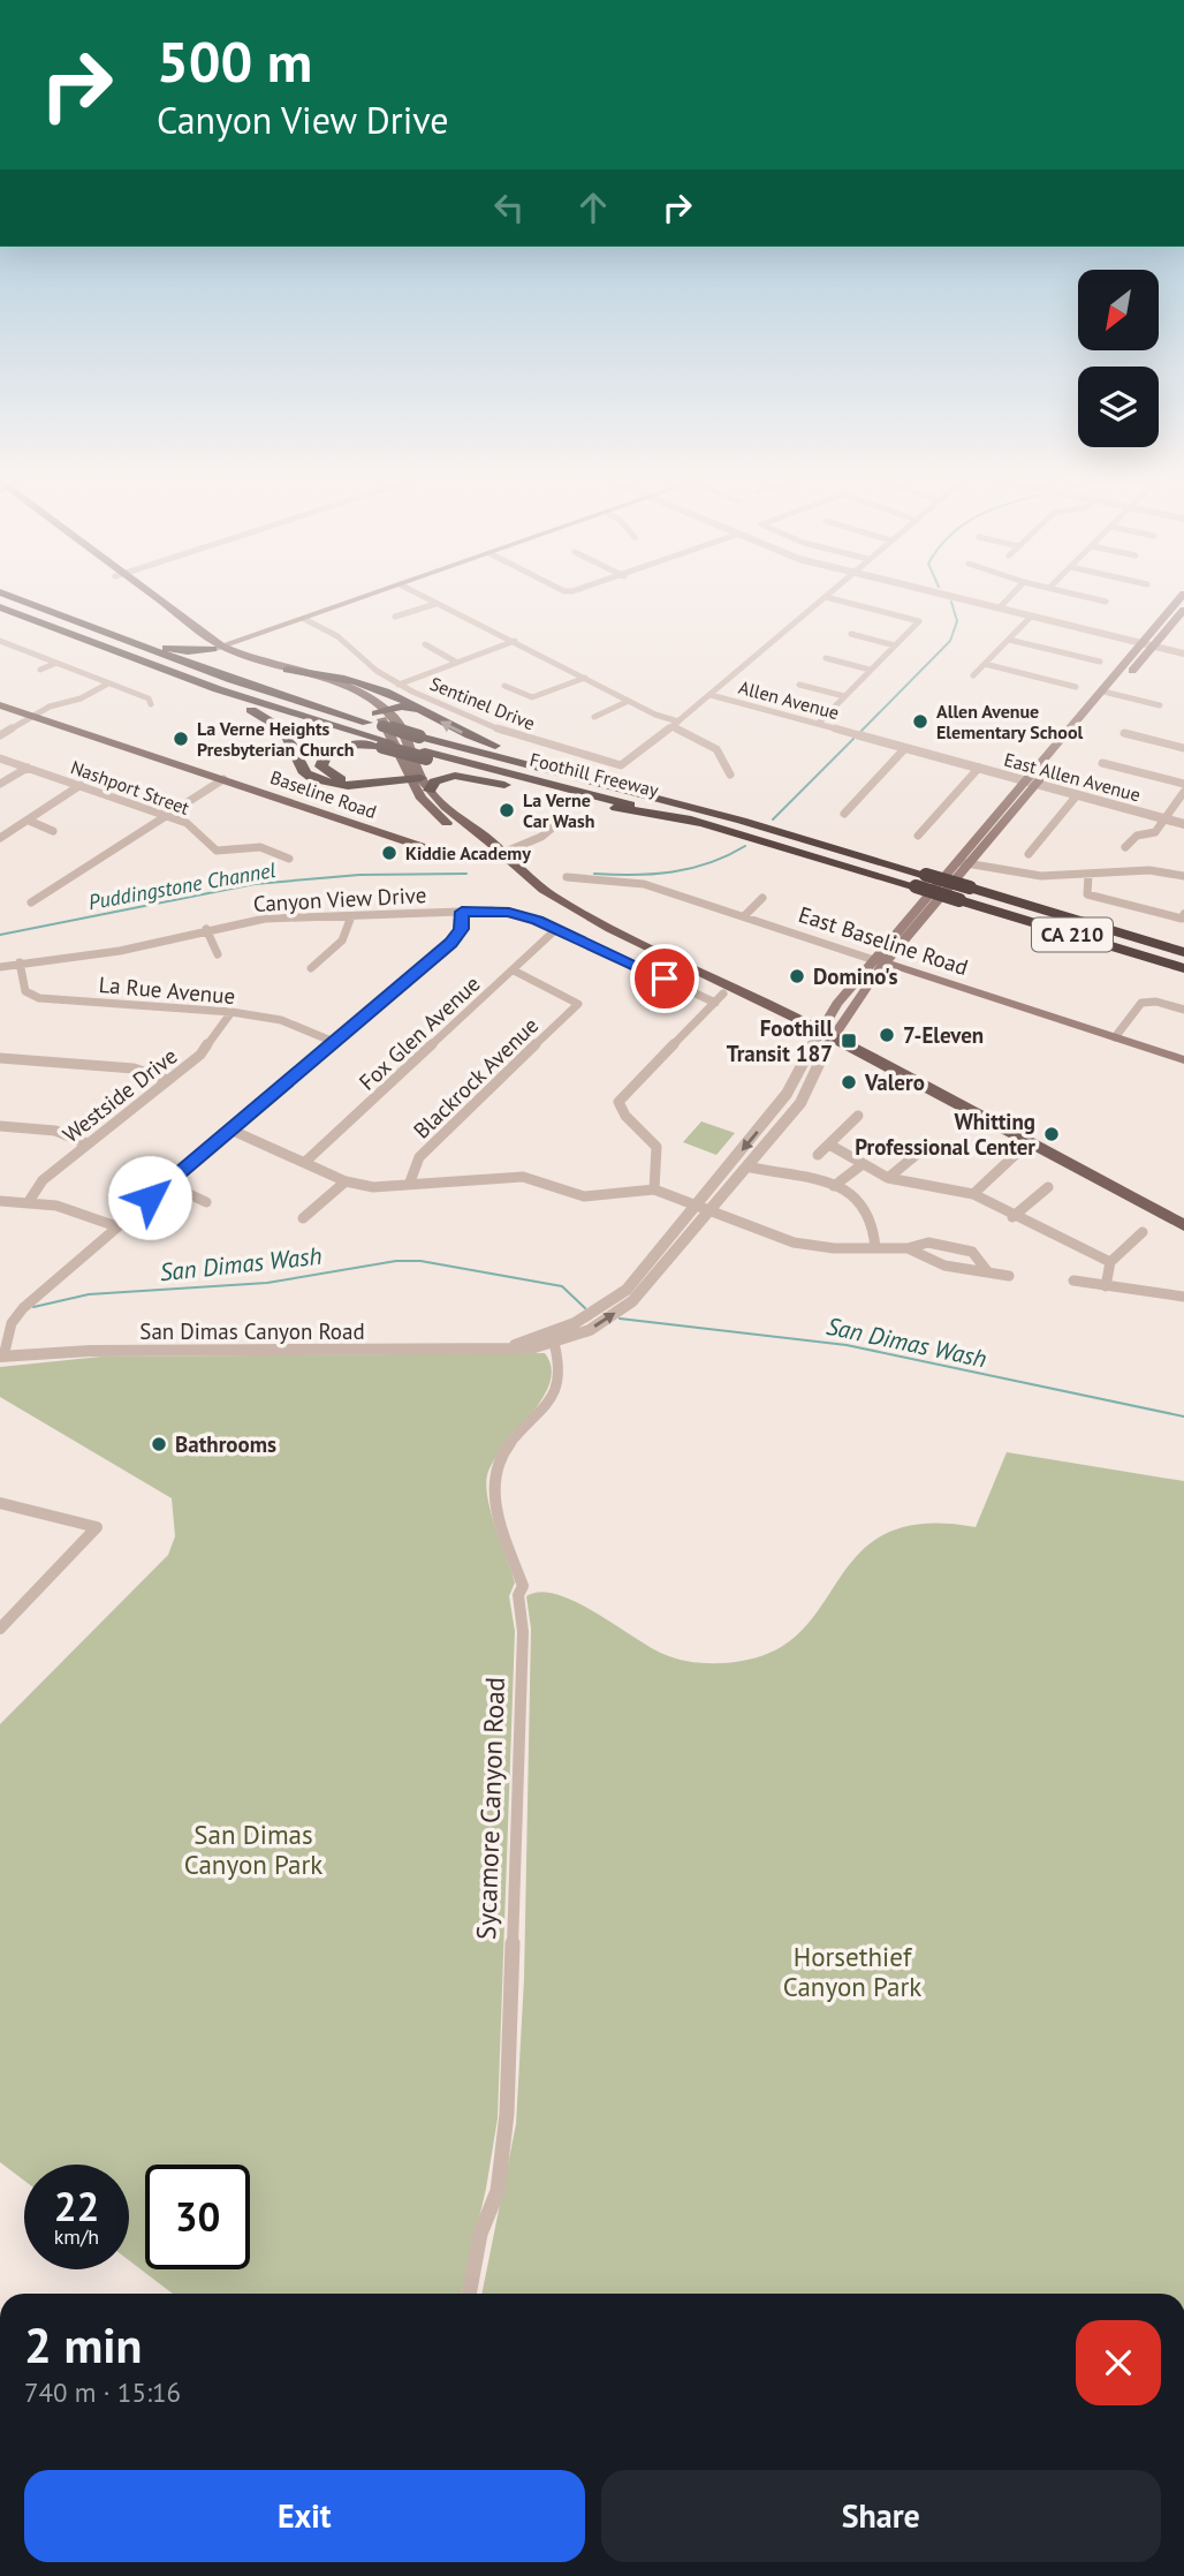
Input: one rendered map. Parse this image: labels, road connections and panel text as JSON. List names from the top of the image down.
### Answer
{
  "streets": {
    "highway": ["Foothill Freeway", "CA 210"],
    "main road": ["Baseline Road", "East Baseline Road"],
    "street": [
      "Allen Avenue",
      "Sentinel Drive",
      "East Allen Avenue",
      "Nashport Street",
      "Canyon View Drive",
      "La Rue Avenue",
      "Fox Glen Avenue",
      "Blackrock Avenue",
      "Westside Drive",
      "San Dimas Canyon Road",
      "Sycamore Canyon Road"
    ]
  },
  "crossings": [
    ["Allen Avenue", "East Allen Avenue"],
    ["Foothill Freeway", "CA 210"],
    ["Canyon View Drive", "La Rue Avenue"],
    ["Canyon View Drive", "Fox Glen Avenue"],
    ["La Rue Avenue", "Westside Drive"],
    ["Fox Glen Avenue", "Blackrock Avenue"],
    ["San Dimas Canyon Road", "Sycamore Canyon Road"]
  ],
  "water": ["Puddingstone Channel", "San Dimas Wash"],
  "parks": ["San Dimas Canyon Park", "Horsethief Canyon Park"],
  "places": {
    "other": [
      "Allen Avenue Elementary School",
      "La Verne Heights Presbyterian Church",
      "La Verne Car Wash",
      "Kiddie Academy",
      "Domino's",
      "7-Eleven",
      "Valero",
      "Whitting Professional Center",
      "Bathrooms"
    ],
    "transit": ["Foothill Transit 187"]
  },
  "north": "bottom left",
  "page": {
    "turn": ["500 m", "Canyon View Drive"],
    "speed": "22 km/h",
    "limit": "30",
    "heading": ["2 min", "740 m · 15:16"],
    "buttons": ["Exit", "Share"]
  }
}
